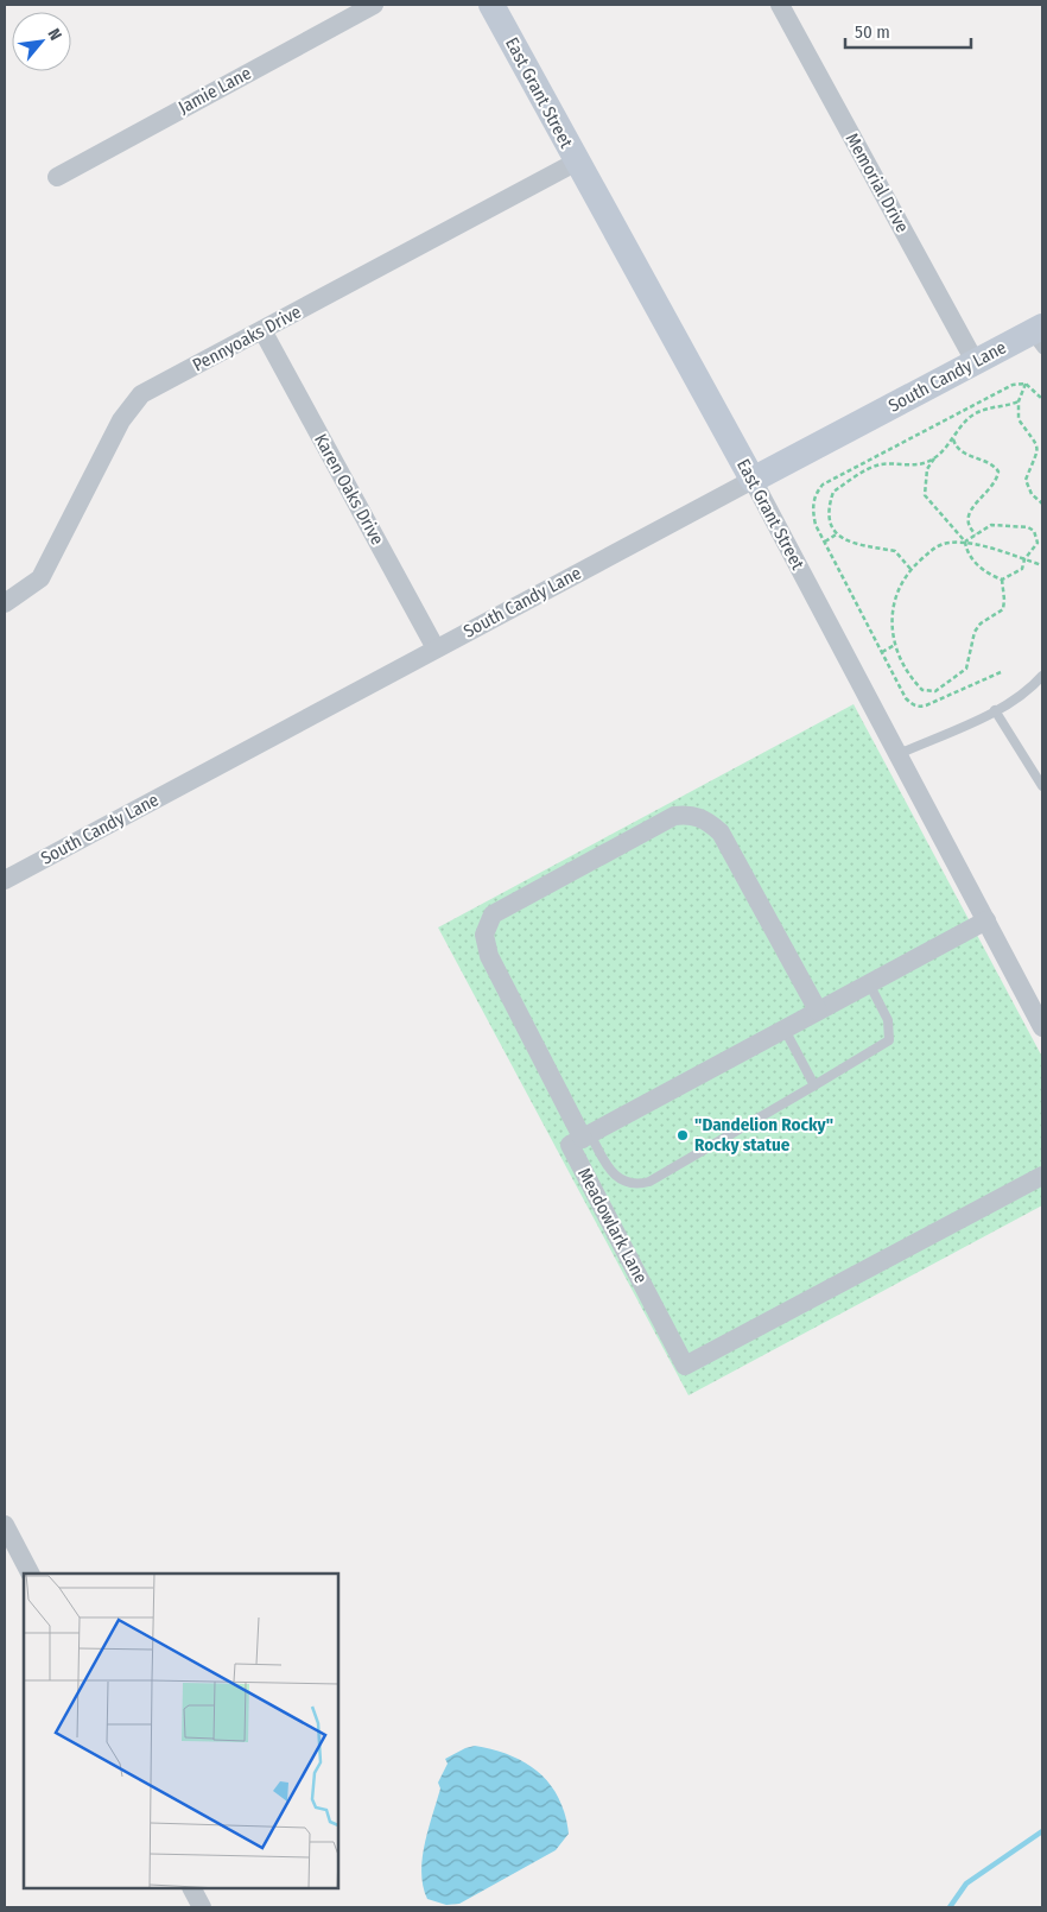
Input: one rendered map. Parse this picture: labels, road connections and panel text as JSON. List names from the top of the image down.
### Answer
{
  "streets": {
    "main road": ["East Grant Street", "South Candy Lane"],
    "street": [
      "Jamie Lane",
      "Memorial Drive",
      "Pennyoaks Drive",
      "Karen Oaks Drive",
      "Meadowlark Lane"
    ]
  },
  "crossings": [
    ["East Grant Street", "Pennyoaks Drive"],
    ["East Grant Street", "South Candy Lane"],
    ["Memorial Drive", "South Candy Lane"],
    ["Pennyoaks Drive", "Karen Oaks Drive"],
    ["South Candy Lane", "Karen Oaks Drive"]
  ],
  "places": ["\"Dandelion Rocky\" Rocky statue"],
  "scale_bar": "50 m",
  "north": "top right"
}
